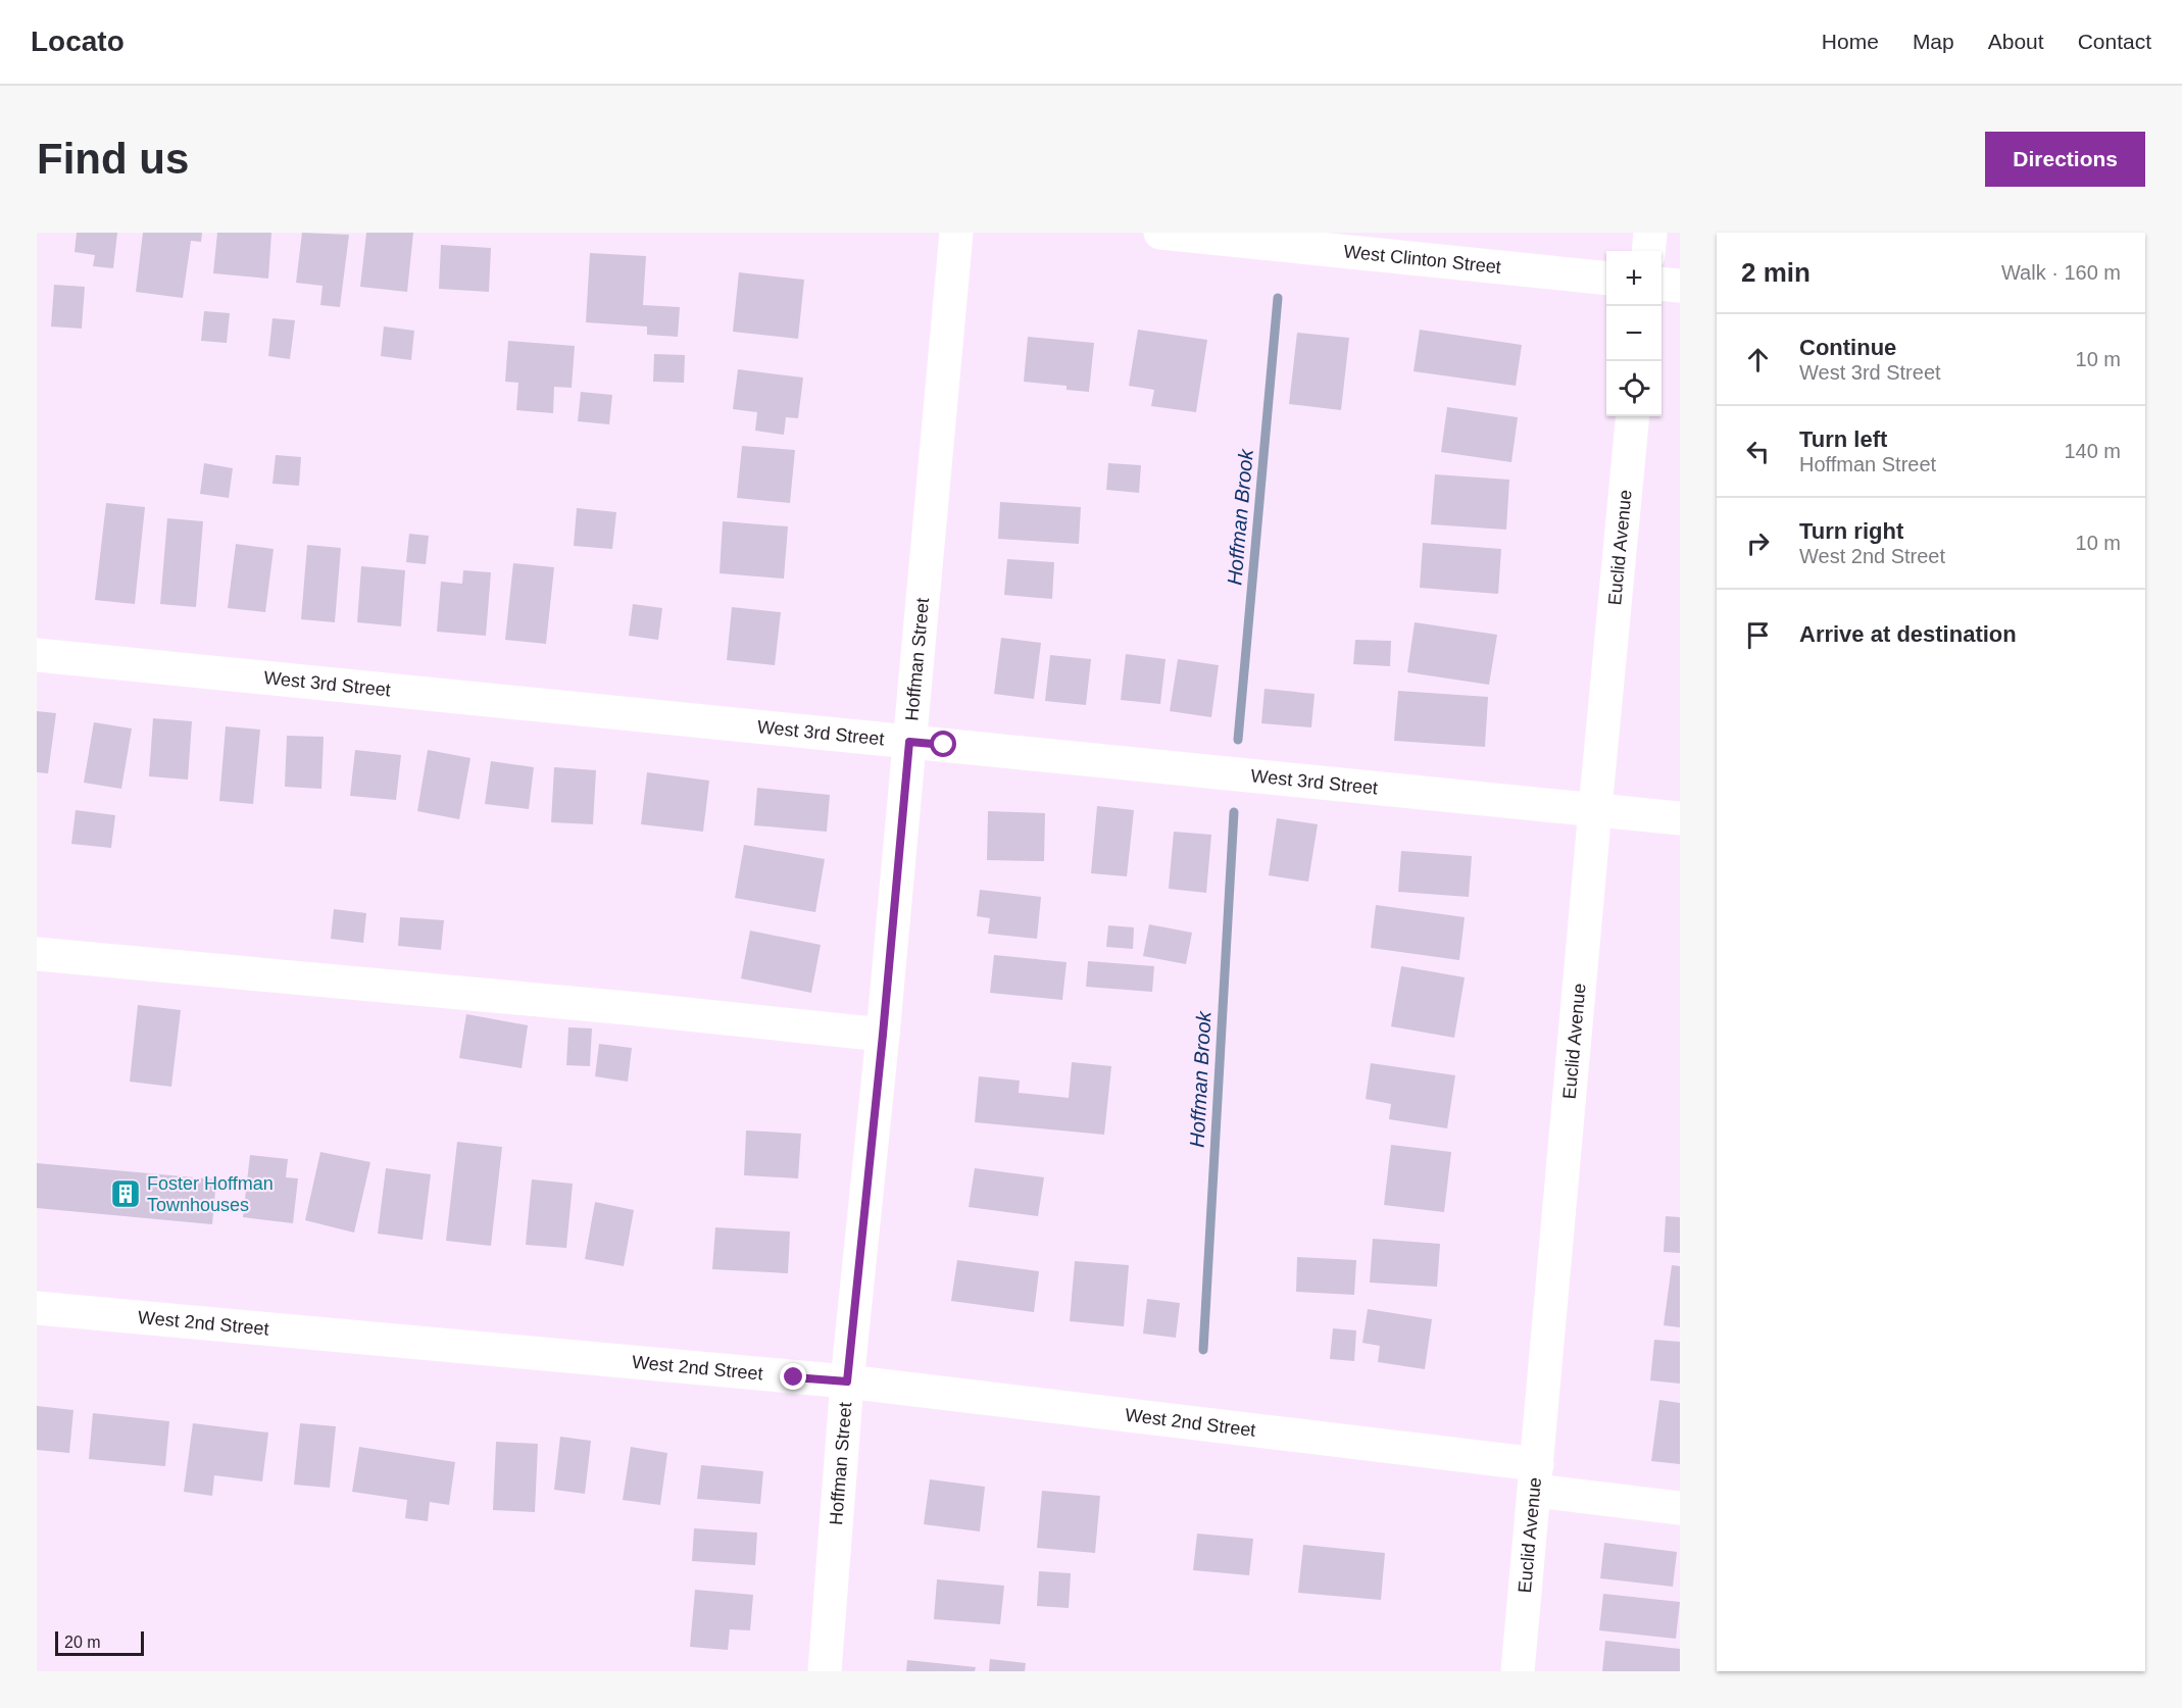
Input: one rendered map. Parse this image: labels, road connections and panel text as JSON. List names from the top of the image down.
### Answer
{
  "streets": {
    "street": [
      "West Clinton Street",
      "Euclid Avenue",
      "Hoffman Street",
      "West 3rd Street",
      "West 2nd Street"
    ]
  },
  "crossings": [
    ["Euclid Avenue", "West 3rd Street"],
    ["Euclid Avenue", "West 2nd Street"],
    ["Hoffman Street", "West 3rd Street"],
    ["Hoffman Street", "West 2nd Street"]
  ],
  "water": ["Hoffman Brook"],
  "places": {
    "building": ["Foster Hoffman Townhouses"]
  },
  "scale_bar": "20 m",
  "page": {
    "header": "Locato",
    "nav": [
      "Home",
      "Map",
      "About",
      "Contact"
    ],
    "buttons": "Directions",
    "title": "Find us",
    "heading": ["2 min", "Walk · 160 m"],
    "map_buttons": ["+", "−"],
    "list": [
      ["Continue", "West 3rd Street", "10 m"],
      ["Turn left", "Hoffman Street", "140 m"],
      ["Turn right", "West 2nd Street", "10 m"],
      "Arrive at destination"
    ],
    "scale": "20 m"
  }
}
